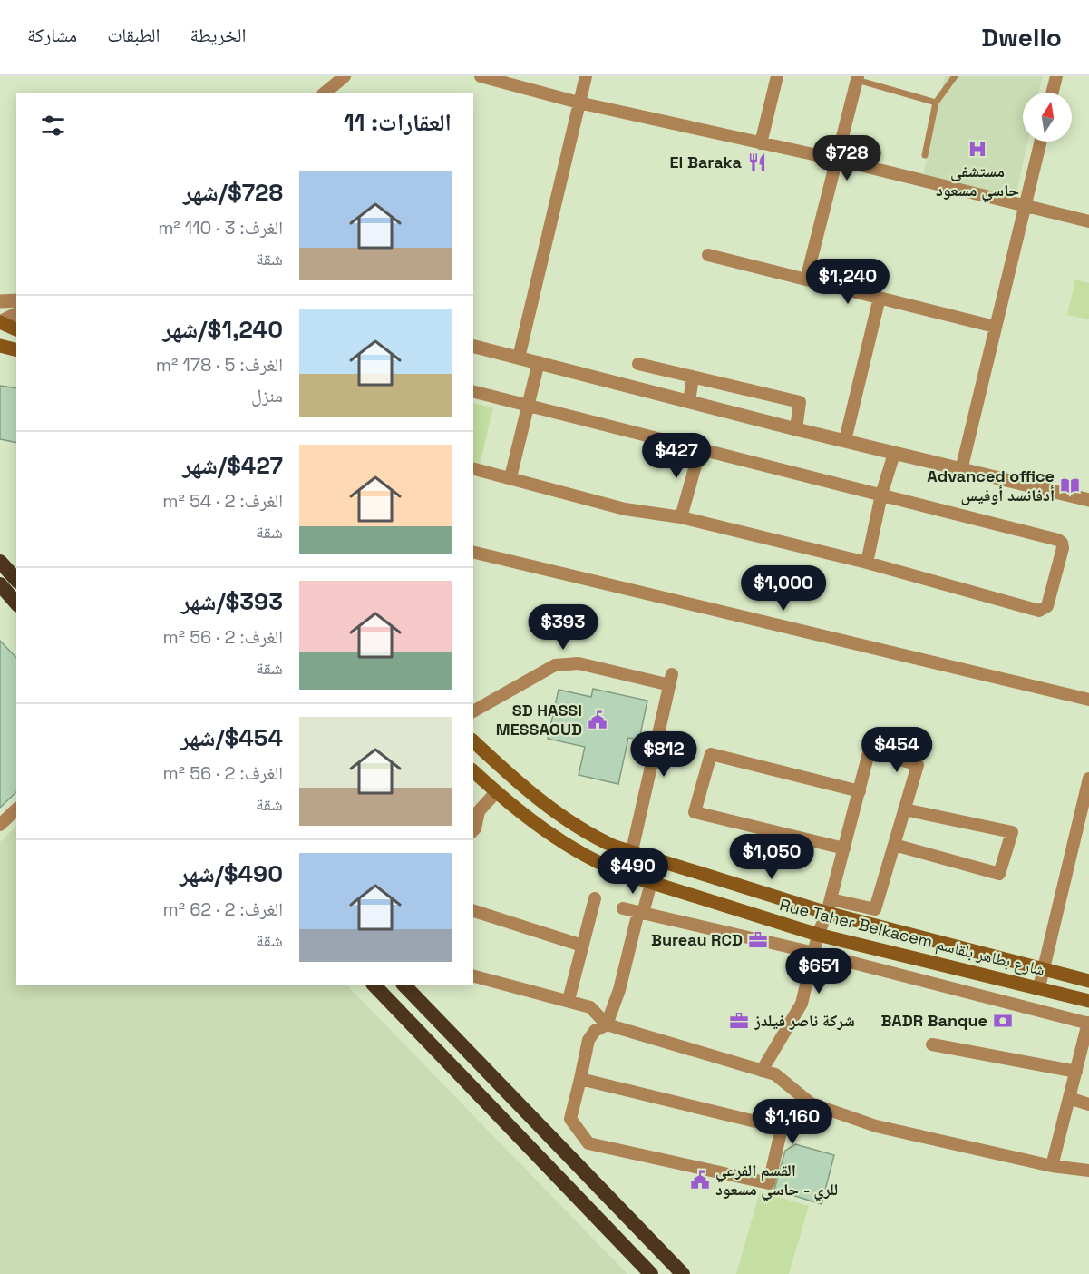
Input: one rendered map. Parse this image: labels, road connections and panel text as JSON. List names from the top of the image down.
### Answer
{
  "streets": {
    "main road": ["Rue Taher Belkacem شارع بطاهر بلقاسم"]
  },
  "places": {
    "hospital": ["مستشفى حاسي مسعود"],
    "restaurant": ["El Baraka"],
    "library": ["Advanced office أدفانسد أوفيس"],
    "public building": ["SD HASSI MESSAOUD", "القسم الفرعي للري - حاسي مسعود"],
    "office": ["Bureau RCD", "شركة ناصر فيلدز"],
    "bank": ["BADR Banque"]
  },
  "north": "top",
  "page": {
    "header": "Dwello",
    "nav": ["الخريطة", "الطبقات", "مشاركة"],
    "heading": "العقارات: 11",
    "price": [
      "$728",
      "$1,240",
      "$427",
      "$1,000",
      "$393",
      "$454",
      "$812",
      "$1,050",
      "$490",
      "$651",
      "$1,160"
    ],
    "list": [
      {
        "name": "$728/شهر",
        "note": "الغرف: 3 · 110 m² · شقة"
      },
      {
        "name": "$1,240/شهر",
        "note": "الغرف: 5 · 178 m² · منزل"
      },
      {
        "name": "$427/شهر",
        "note": "الغرف: 2 · 54 m² · شقة"
      },
      {
        "name": "$393/شهر",
        "note": "الغرف: 2 · 56 m² · شقة"
      },
      {
        "name": "$454/شهر",
        "note": "الغرف: 2 · 56 m² · شقة"
      },
      {
        "name": "$490/شهر",
        "note": "الغرف: 2 · 62 m² · شقة"
      }
    ]
  }
}
